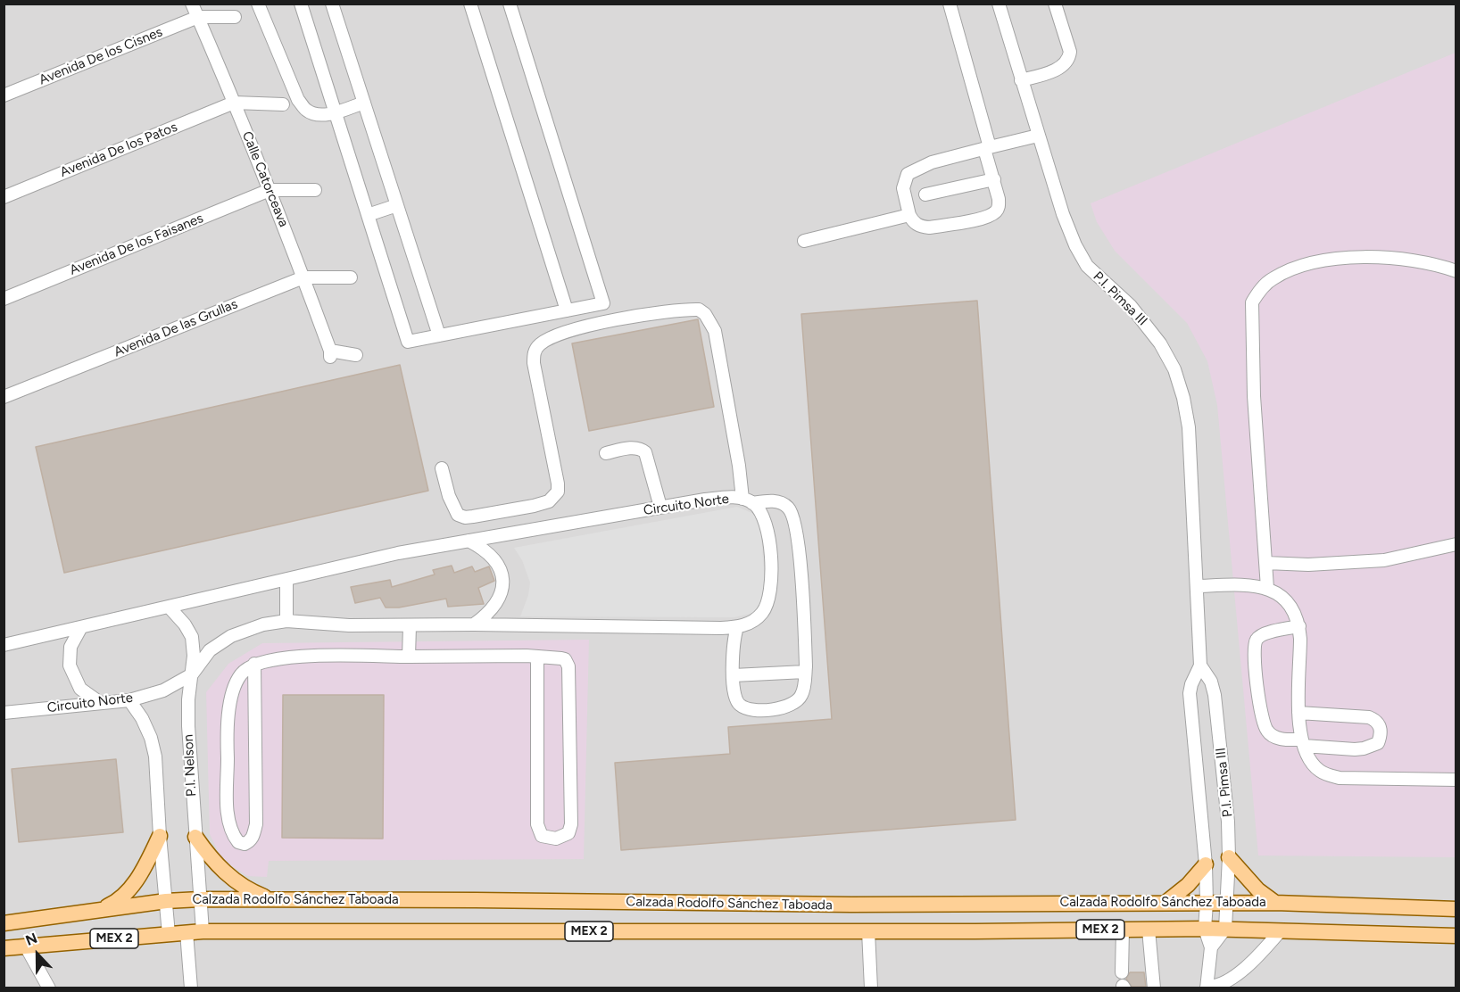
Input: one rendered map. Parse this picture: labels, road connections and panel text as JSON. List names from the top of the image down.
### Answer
{
  "streets": {
    "main road": ["Calzada Rodolfo Sánchez Taboada", "MEX 2"],
    "street": [
      "Avenida De los Cisnes",
      "Avenida De los Patos",
      "Calle Catorceava",
      "Avenida De los Faisanes",
      "P.I. Pimsa III",
      "Avenida De las Grullas",
      "Circuito Norte",
      "P.I. Nelson"
    ]
  },
  "crossings": [
    ["Avenida De los Cisnes", "Calle Catorceava"],
    ["Avenida De los Patos", "Calle Catorceava"],
    ["Calle Catorceava", "Avenida De los Faisanes"],
    ["Calle Catorceava", "Avenida De las Grullas"],
    ["P.I. Pimsa III", "Calzada Rodolfo Sánchez Taboada"],
    ["Circuito Norte", "P.I. Nelson"],
    ["P.I. Nelson", "Calzada Rodolfo Sánchez Taboada"]
  ],
  "north": "top"
}
